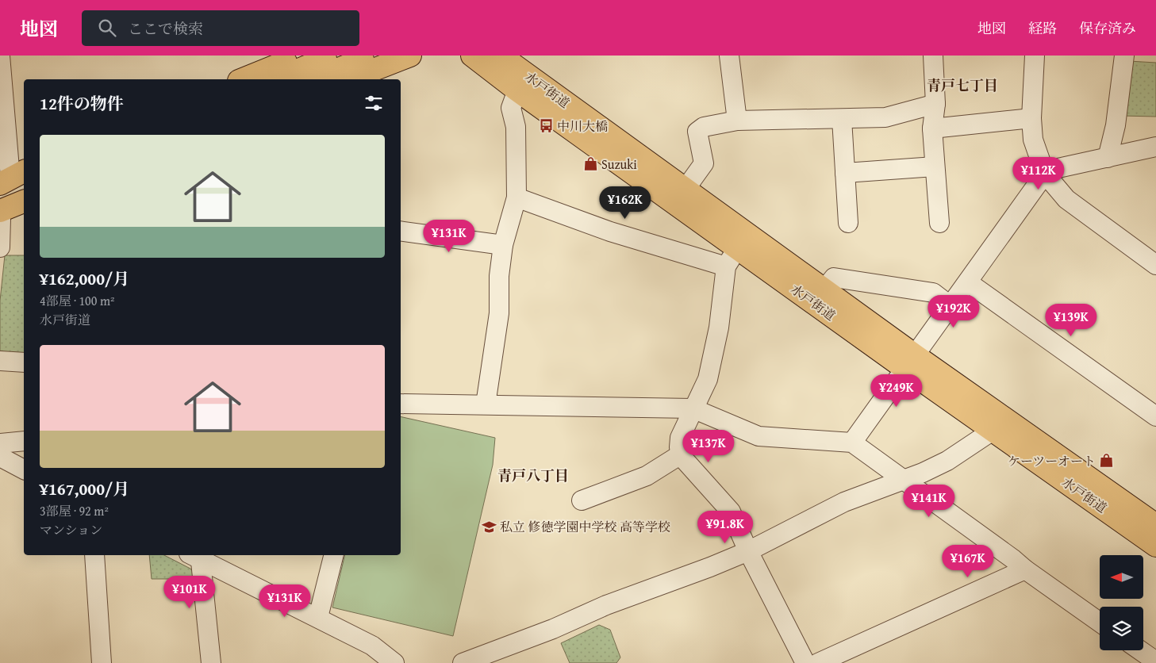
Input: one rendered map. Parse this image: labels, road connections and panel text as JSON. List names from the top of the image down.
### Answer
{
  "streets": {
    "main road": ["水戸街道"]
  },
  "districts": ["青戸七丁目", "青戸八丁目"],
  "places": {
    "bus stop": ["中川大橋"],
    "shop": ["Suzuki", "ケーツーオート"],
    "school or university": ["私立 修徳学園中学校 高等学校"]
  },
  "north": "left",
  "page": {
    "header": "地図",
    "search": "ここで検索",
    "nav": ["地図", "経路", "保存済み"],
    "heading": "12件の物件",
    "list": [
      {
        "name": "¥162,000/月",
        "note": "4部屋 · 100 m² · 水戸街道"
      },
      {
        "name": "¥167,000/月",
        "note": "3部屋 · 92 m² · マンション"
      }
    ],
    "price": [
      "¥112K",
      "¥162K",
      "¥131K",
      "¥192K",
      "¥139K",
      "¥249K",
      "¥137K",
      "¥141K",
      "¥91.8K",
      "¥167K",
      "¥101K",
      "¥131K"
    ]
  }
}
